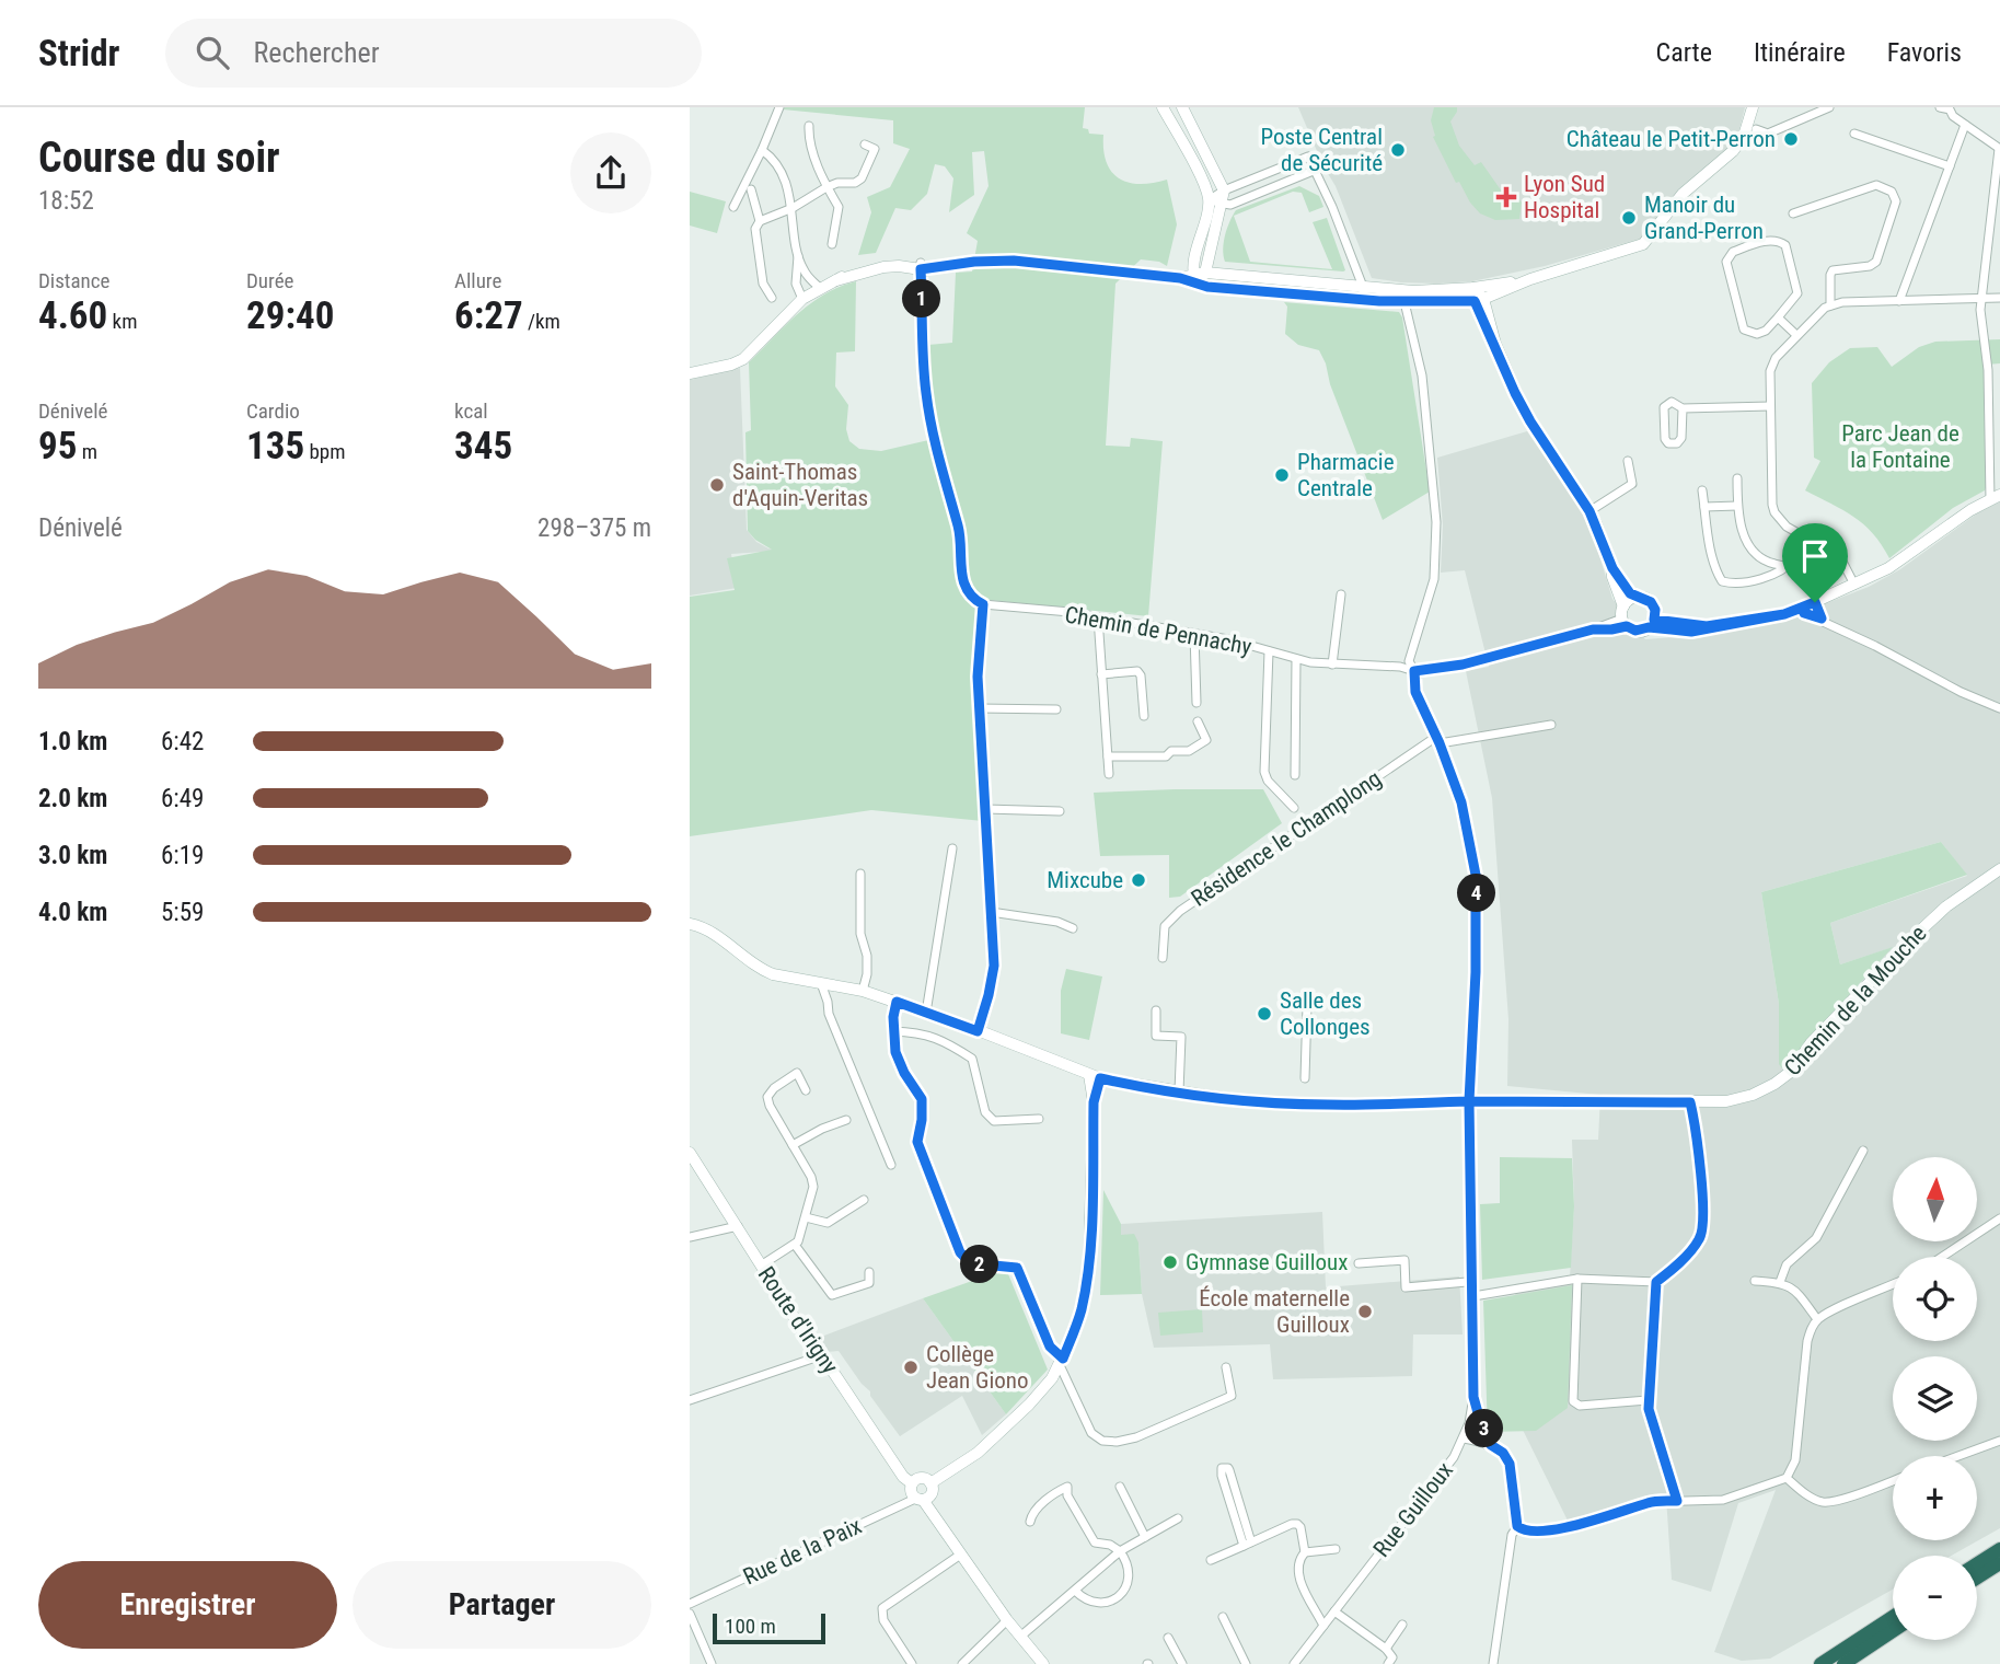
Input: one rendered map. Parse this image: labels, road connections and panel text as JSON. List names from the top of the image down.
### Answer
{
  "streets": {
    "street": [
      "Chemin de Pennachy",
      "Résidence le Champlong",
      "Chemin de la Mouche",
      "Route d'Irigny",
      "Rue Guilloux",
      "Rue de la Paix"
    ]
  },
  "crossings": [
    ["Chemin de Pennachy", "Rue Guilloux"],
    ["Résidence le Champlong", "Rue Guilloux"],
    ["Chemin de la Mouche", "Rue Guilloux"],
    ["Route d'Irigny", "Rue de la Paix"]
  ],
  "parks": ["Parc Jean de la Fontaine"],
  "places": {
    "other": [
      "Château le Petit-Perron",
      "Poste Central de Sécurité",
      "Manoir du Grand-Perron",
      "Pharmacie Centrale",
      "Saint-Thomas d'Aquin-Veritas",
      "Mixcube",
      "Salle des Collonges",
      "Gymnase Guilloux",
      "École maternelle Guilloux",
      "Collège Jean Giono"
    ],
    "health": ["Lyon Sud Hospital"]
  },
  "scale_bar": "100 m",
  "north": "top",
  "page": {
    "header": "Stridr",
    "search": "Rechercher",
    "nav": ["Carte", "Itinéraire", "Favoris"],
    "heading": ["Course du soir", "18:52"],
    "stats": [
      ["Distance", "4.60 km"],
      ["Durée", "29:40"],
      ["Allure", "6:27 /km"],
      ["Dénivelé", "95 m"],
      ["Cardio", "135 bpm"],
      ["kcal", "345"]
    ],
    "pins": [
      "1",
      "4",
      "2",
      "3"
    ],
    "chart": ["Dénivelé", "298–375 m"],
    "list": [
      {
        "name": "1.0 km",
        "note": "6:42"
      },
      {
        "name": "2.0 km",
        "note": "6:49"
      },
      {
        "name": "3.0 km",
        "note": "6:19"
      },
      {
        "name": "4.0 km",
        "note": "5:59"
      }
    ],
    "map_buttons": ["+", "−"],
    "buttons": ["Enregistrer", "Partager"],
    "scale": "100 m"
  }
}
